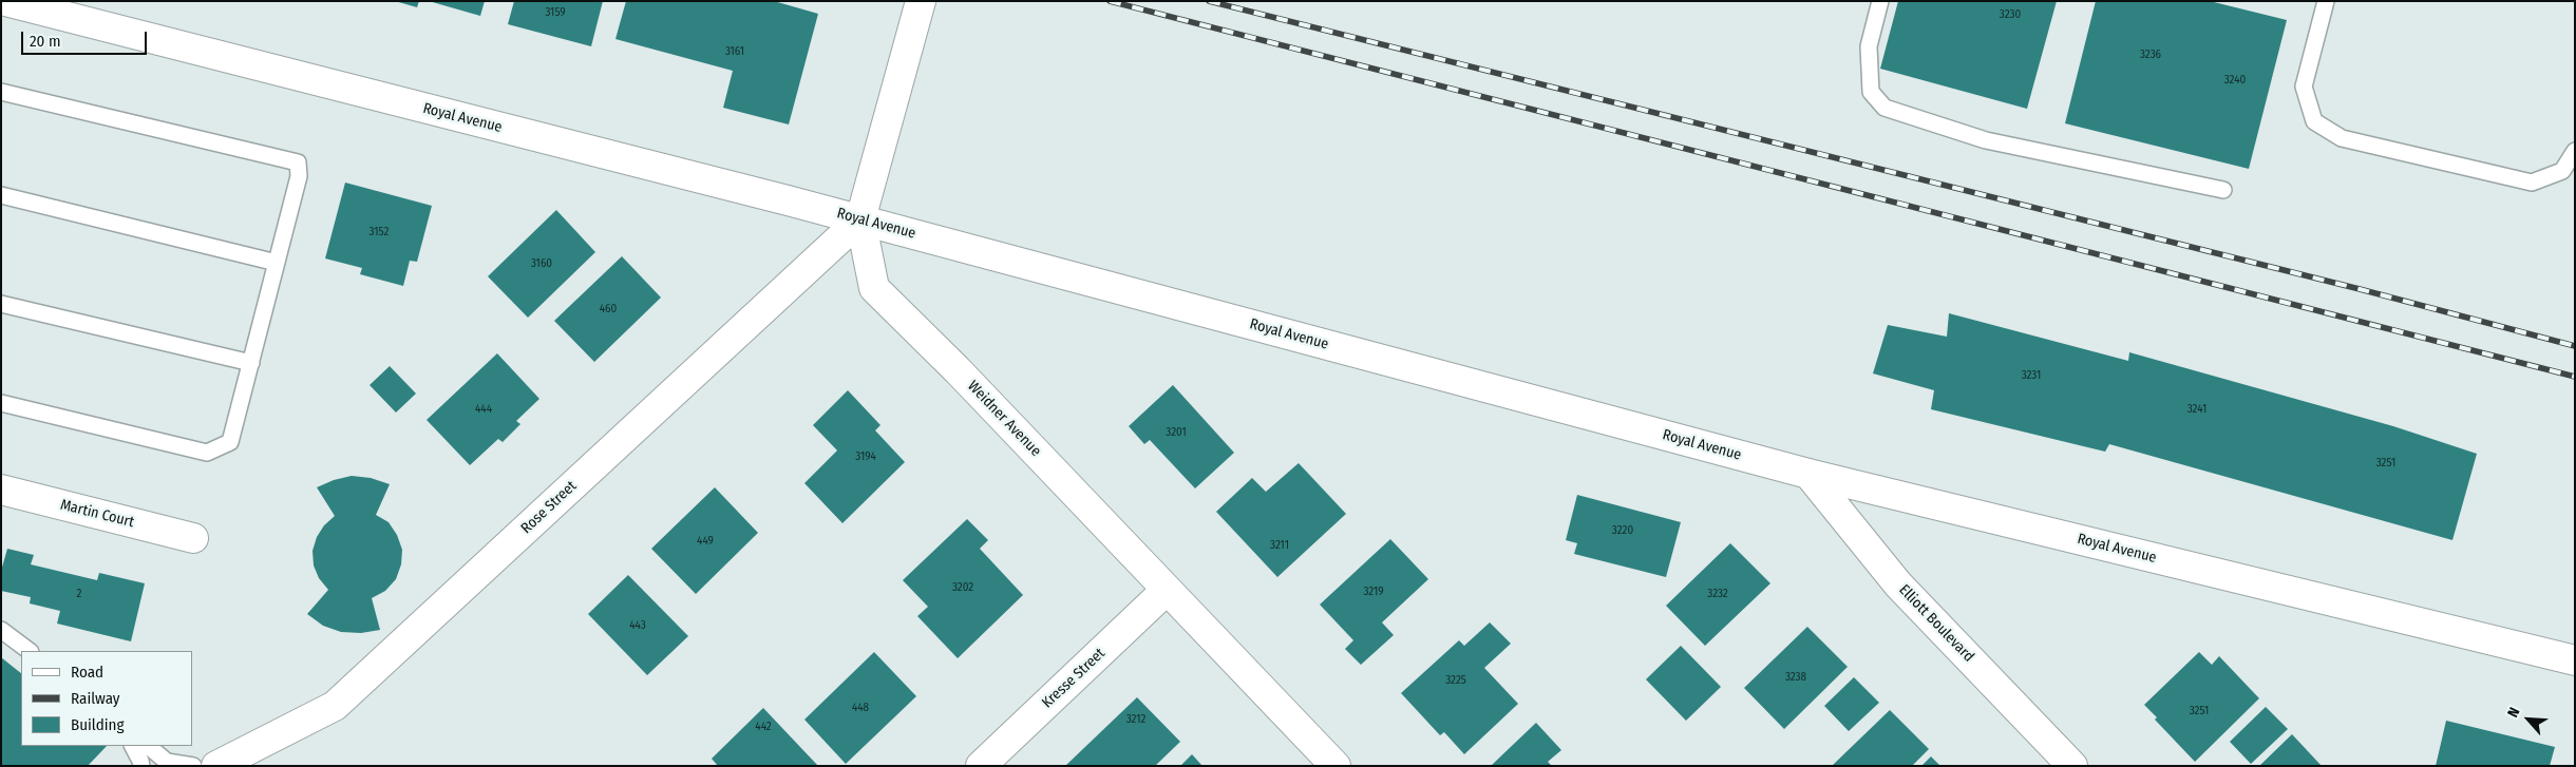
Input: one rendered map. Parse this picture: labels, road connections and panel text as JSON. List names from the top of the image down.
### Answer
{
  "streets": {
    "street": [
      "Royal Avenue",
      "Weidner Avenue",
      "Rose Street",
      "Martin Court",
      "Elliott Boulevard",
      "Kresse Street"
    ]
  },
  "crossings": [
    ["Royal Avenue", "Weidner Avenue"],
    ["Royal Avenue", "Rose Street"],
    ["Royal Avenue", "Elliott Boulevard"],
    ["Weidner Avenue", "Rose Street"],
    ["Weidner Avenue", "Kresse Street"]
  ],
  "house_numbers": [
    "3159",
    "3230",
    "3161",
    "3236",
    "3240",
    "3152",
    "3160",
    "460",
    "3231",
    "444",
    "3241",
    "3201",
    "3194",
    "3251",
    "3220",
    "449",
    "3211",
    "3202",
    "3219",
    "2",
    "3232",
    "443",
    "3238",
    "3225",
    "448",
    "3251",
    "3212",
    "442"
  ],
  "legend": ["Road", "Railway", "Building"],
  "scale_bar": "20 m",
  "north": "top left"
}
